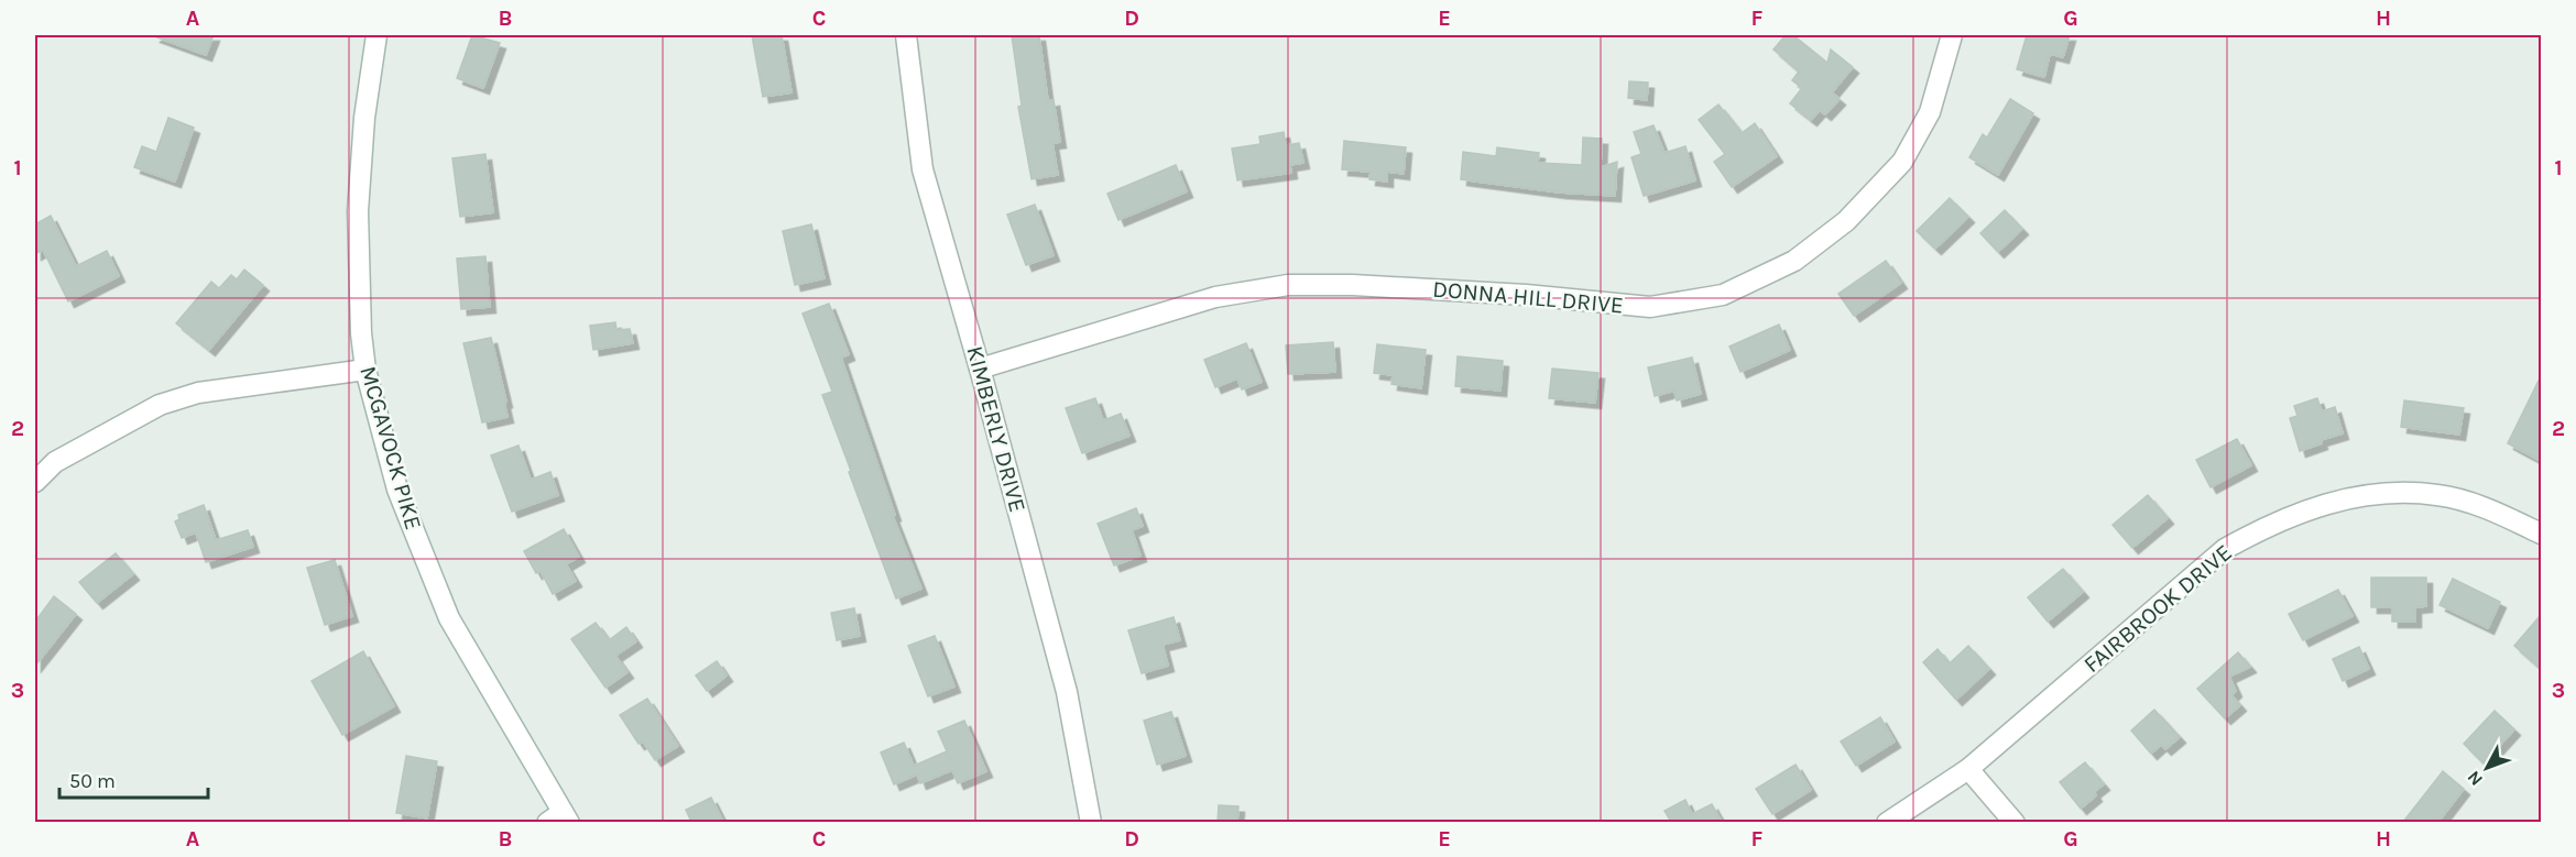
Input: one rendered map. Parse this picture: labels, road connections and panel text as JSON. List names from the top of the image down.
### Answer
{
  "streets": {
    "street": [
      "DONNA HILL DRIVE",
      "KIMBERLY DRIVE",
      "MCGAVOCK PIKE",
      "FAIRBROOK DRIVE"
    ]
  },
  "crossings": [
    ["DONNA HILL DRIVE", "KIMBERLY DRIVE"]
  ],
  "scale_bar": "50 m",
  "north": "bottom left",
  "grid": {
    "columns": [
      "A",
      "B",
      "C",
      "D",
      "E",
      "F",
      "G",
      "H"
    ],
    "rows": ["1", "2", "3"]
  }
}
